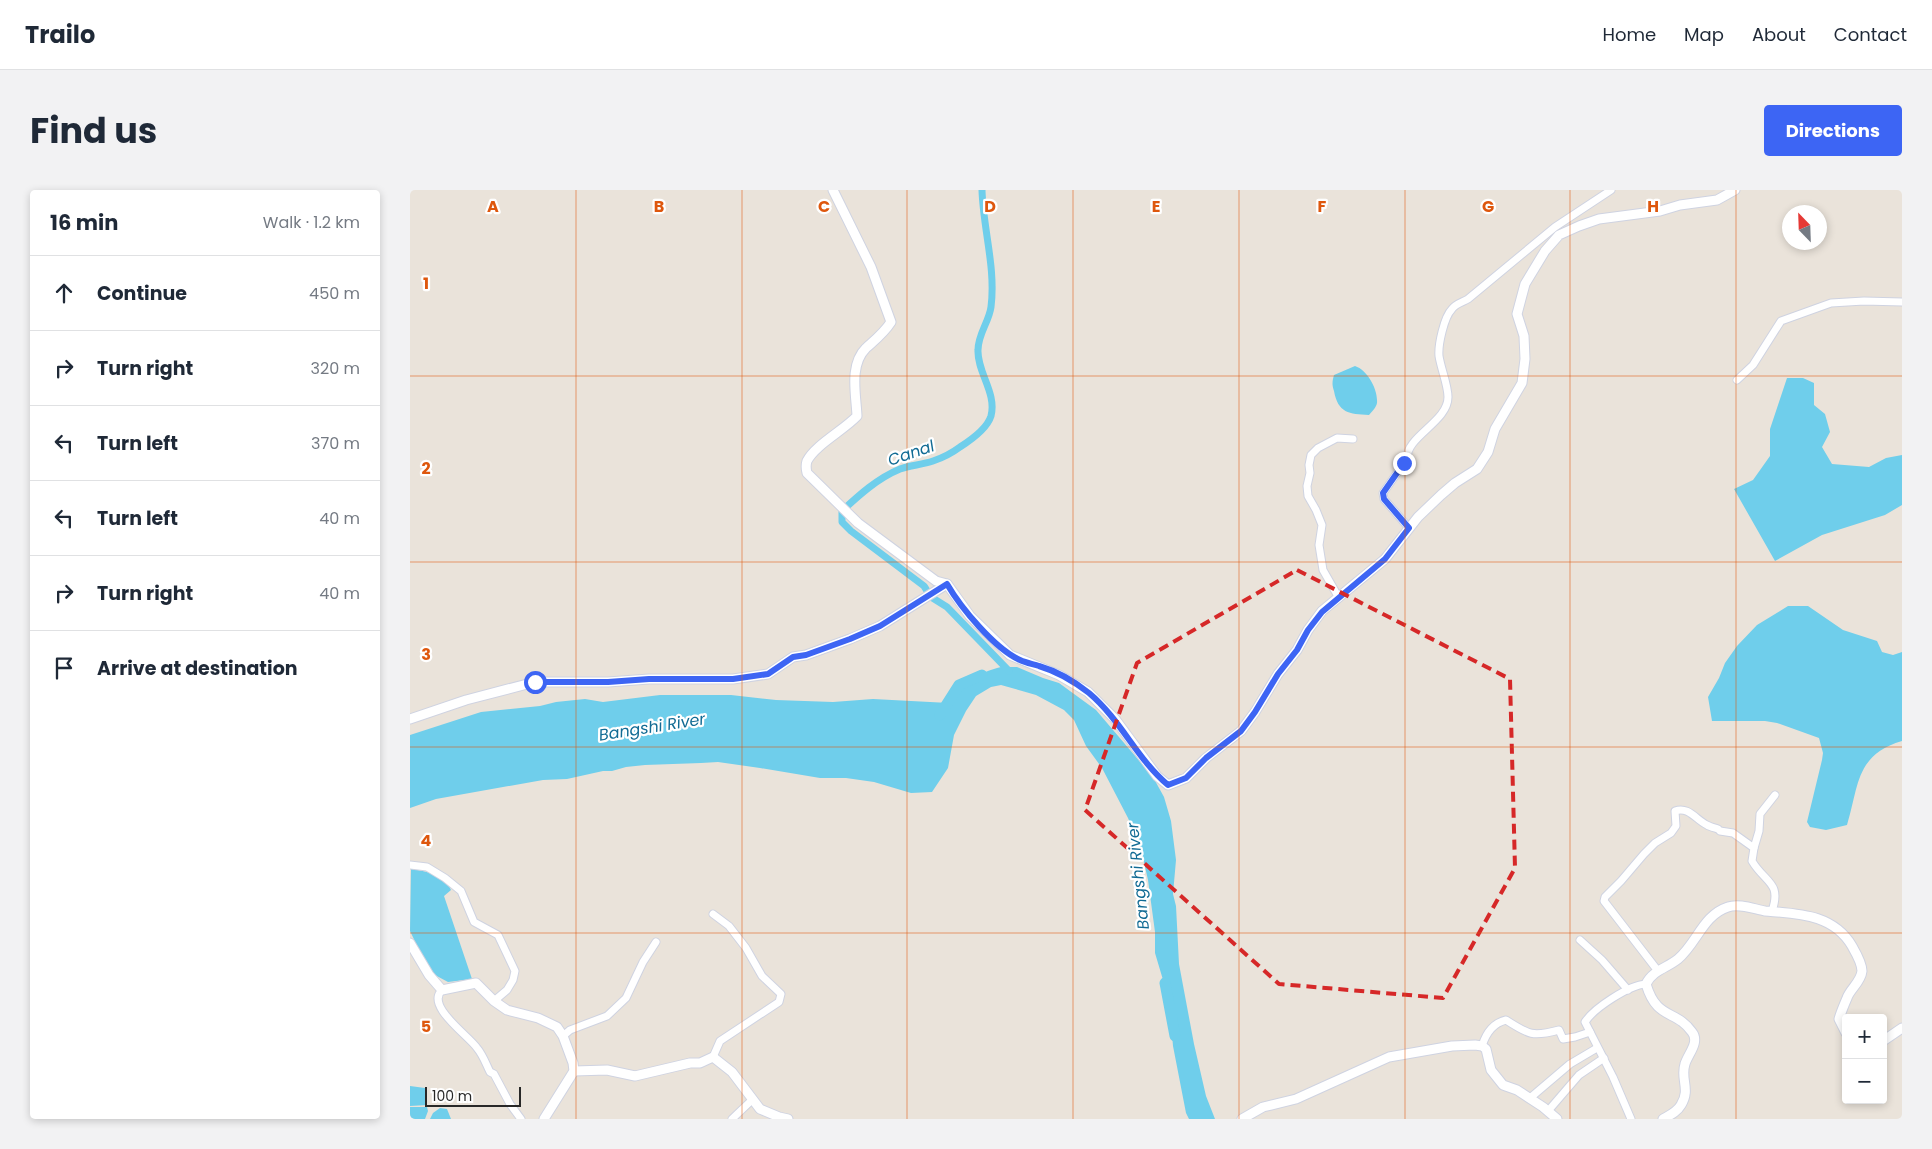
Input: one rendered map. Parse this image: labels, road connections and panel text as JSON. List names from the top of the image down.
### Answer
{
  "water": ["Canal", "Bangshi River"],
  "scale_bar": "100 m",
  "north": "top left",
  "page": {
    "header": "Trailo",
    "nav": [
      "Home",
      "Map",
      "About",
      "Contact"
    ],
    "title": "Find us",
    "buttons": "Directions",
    "heading": ["16 min", "Walk · 1.2 km"],
    "list": [
      ["Continue", "450 m"],
      ["Turn right", "320 m"],
      ["Turn left", "370 m"],
      ["Turn left", "40 m"],
      ["Turn right", "40 m"],
      "Arrive at destination"
    ],
    "map_buttons": ["+", "−"],
    "scale": "100 m"
  },
  "grid": {
    "columns": [
      "A",
      "B",
      "C",
      "D",
      "E",
      "F",
      "G",
      "H"
    ],
    "rows": [
      "1",
      "2",
      "3",
      "4",
      "5"
    ]
  }
}
